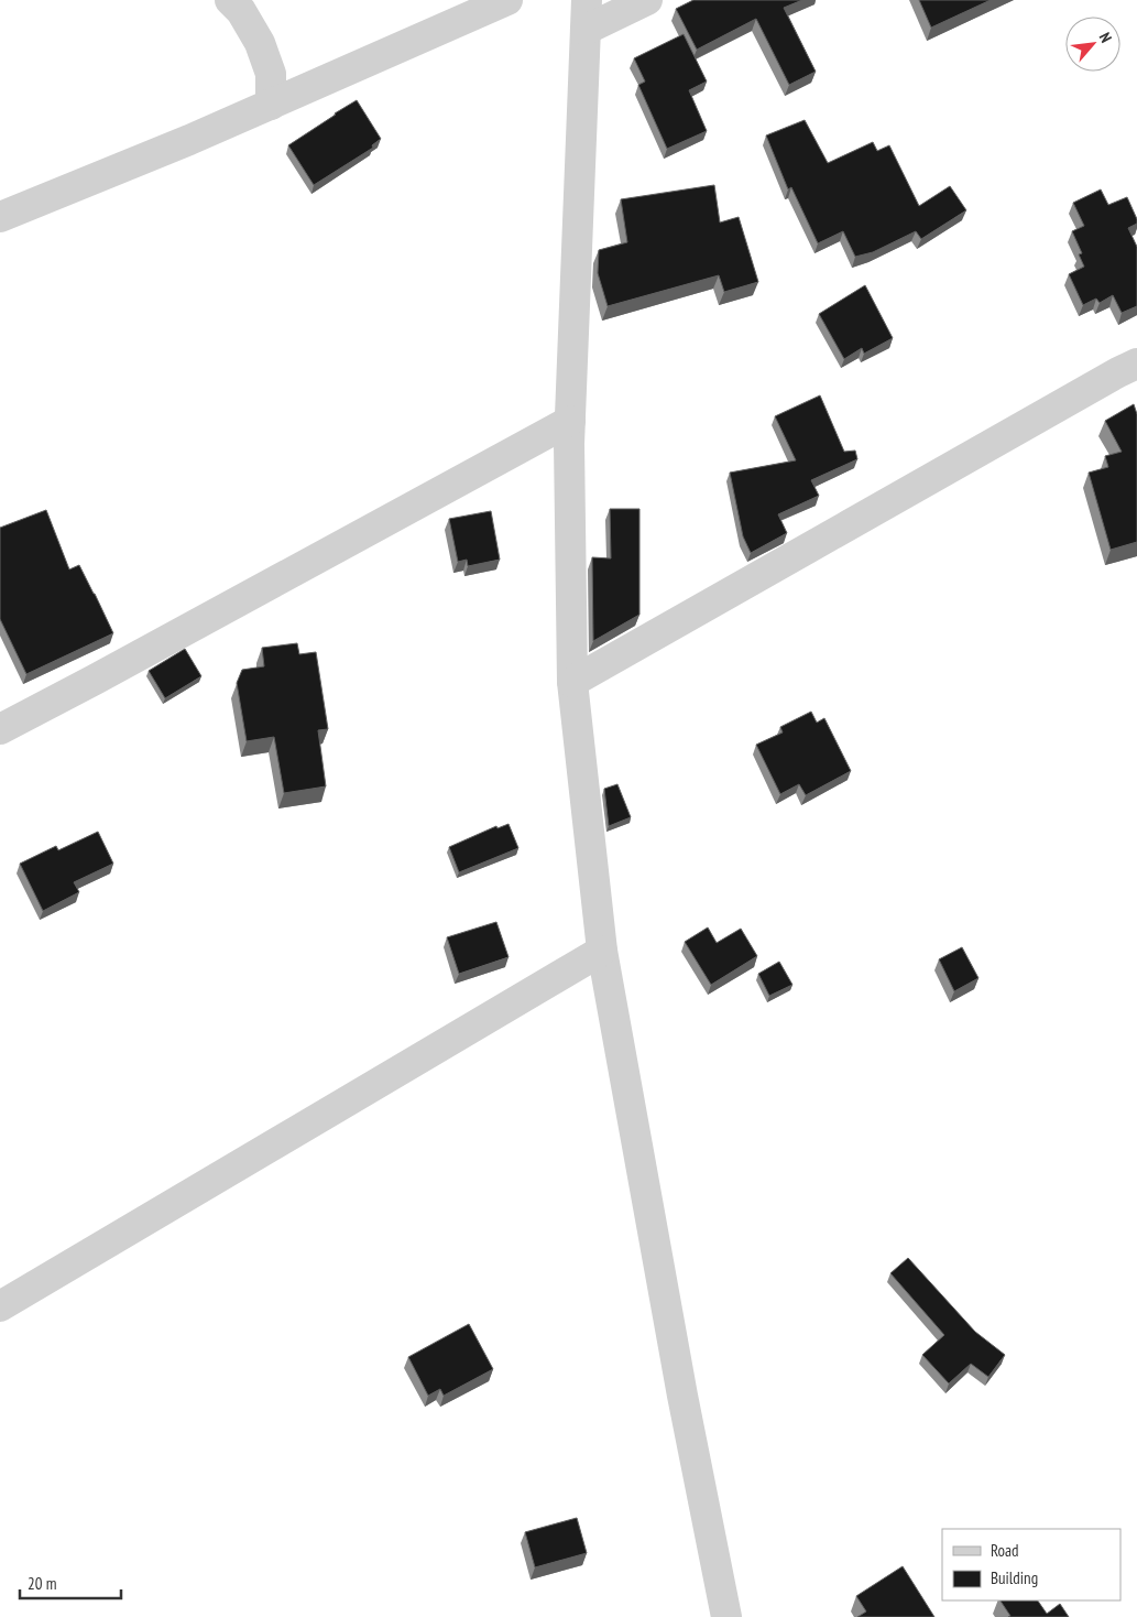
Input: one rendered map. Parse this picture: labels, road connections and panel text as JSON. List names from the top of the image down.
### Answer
{
  "legend": ["Road", "Building"],
  "scale_bar": "20 m",
  "north": "top right"
}
